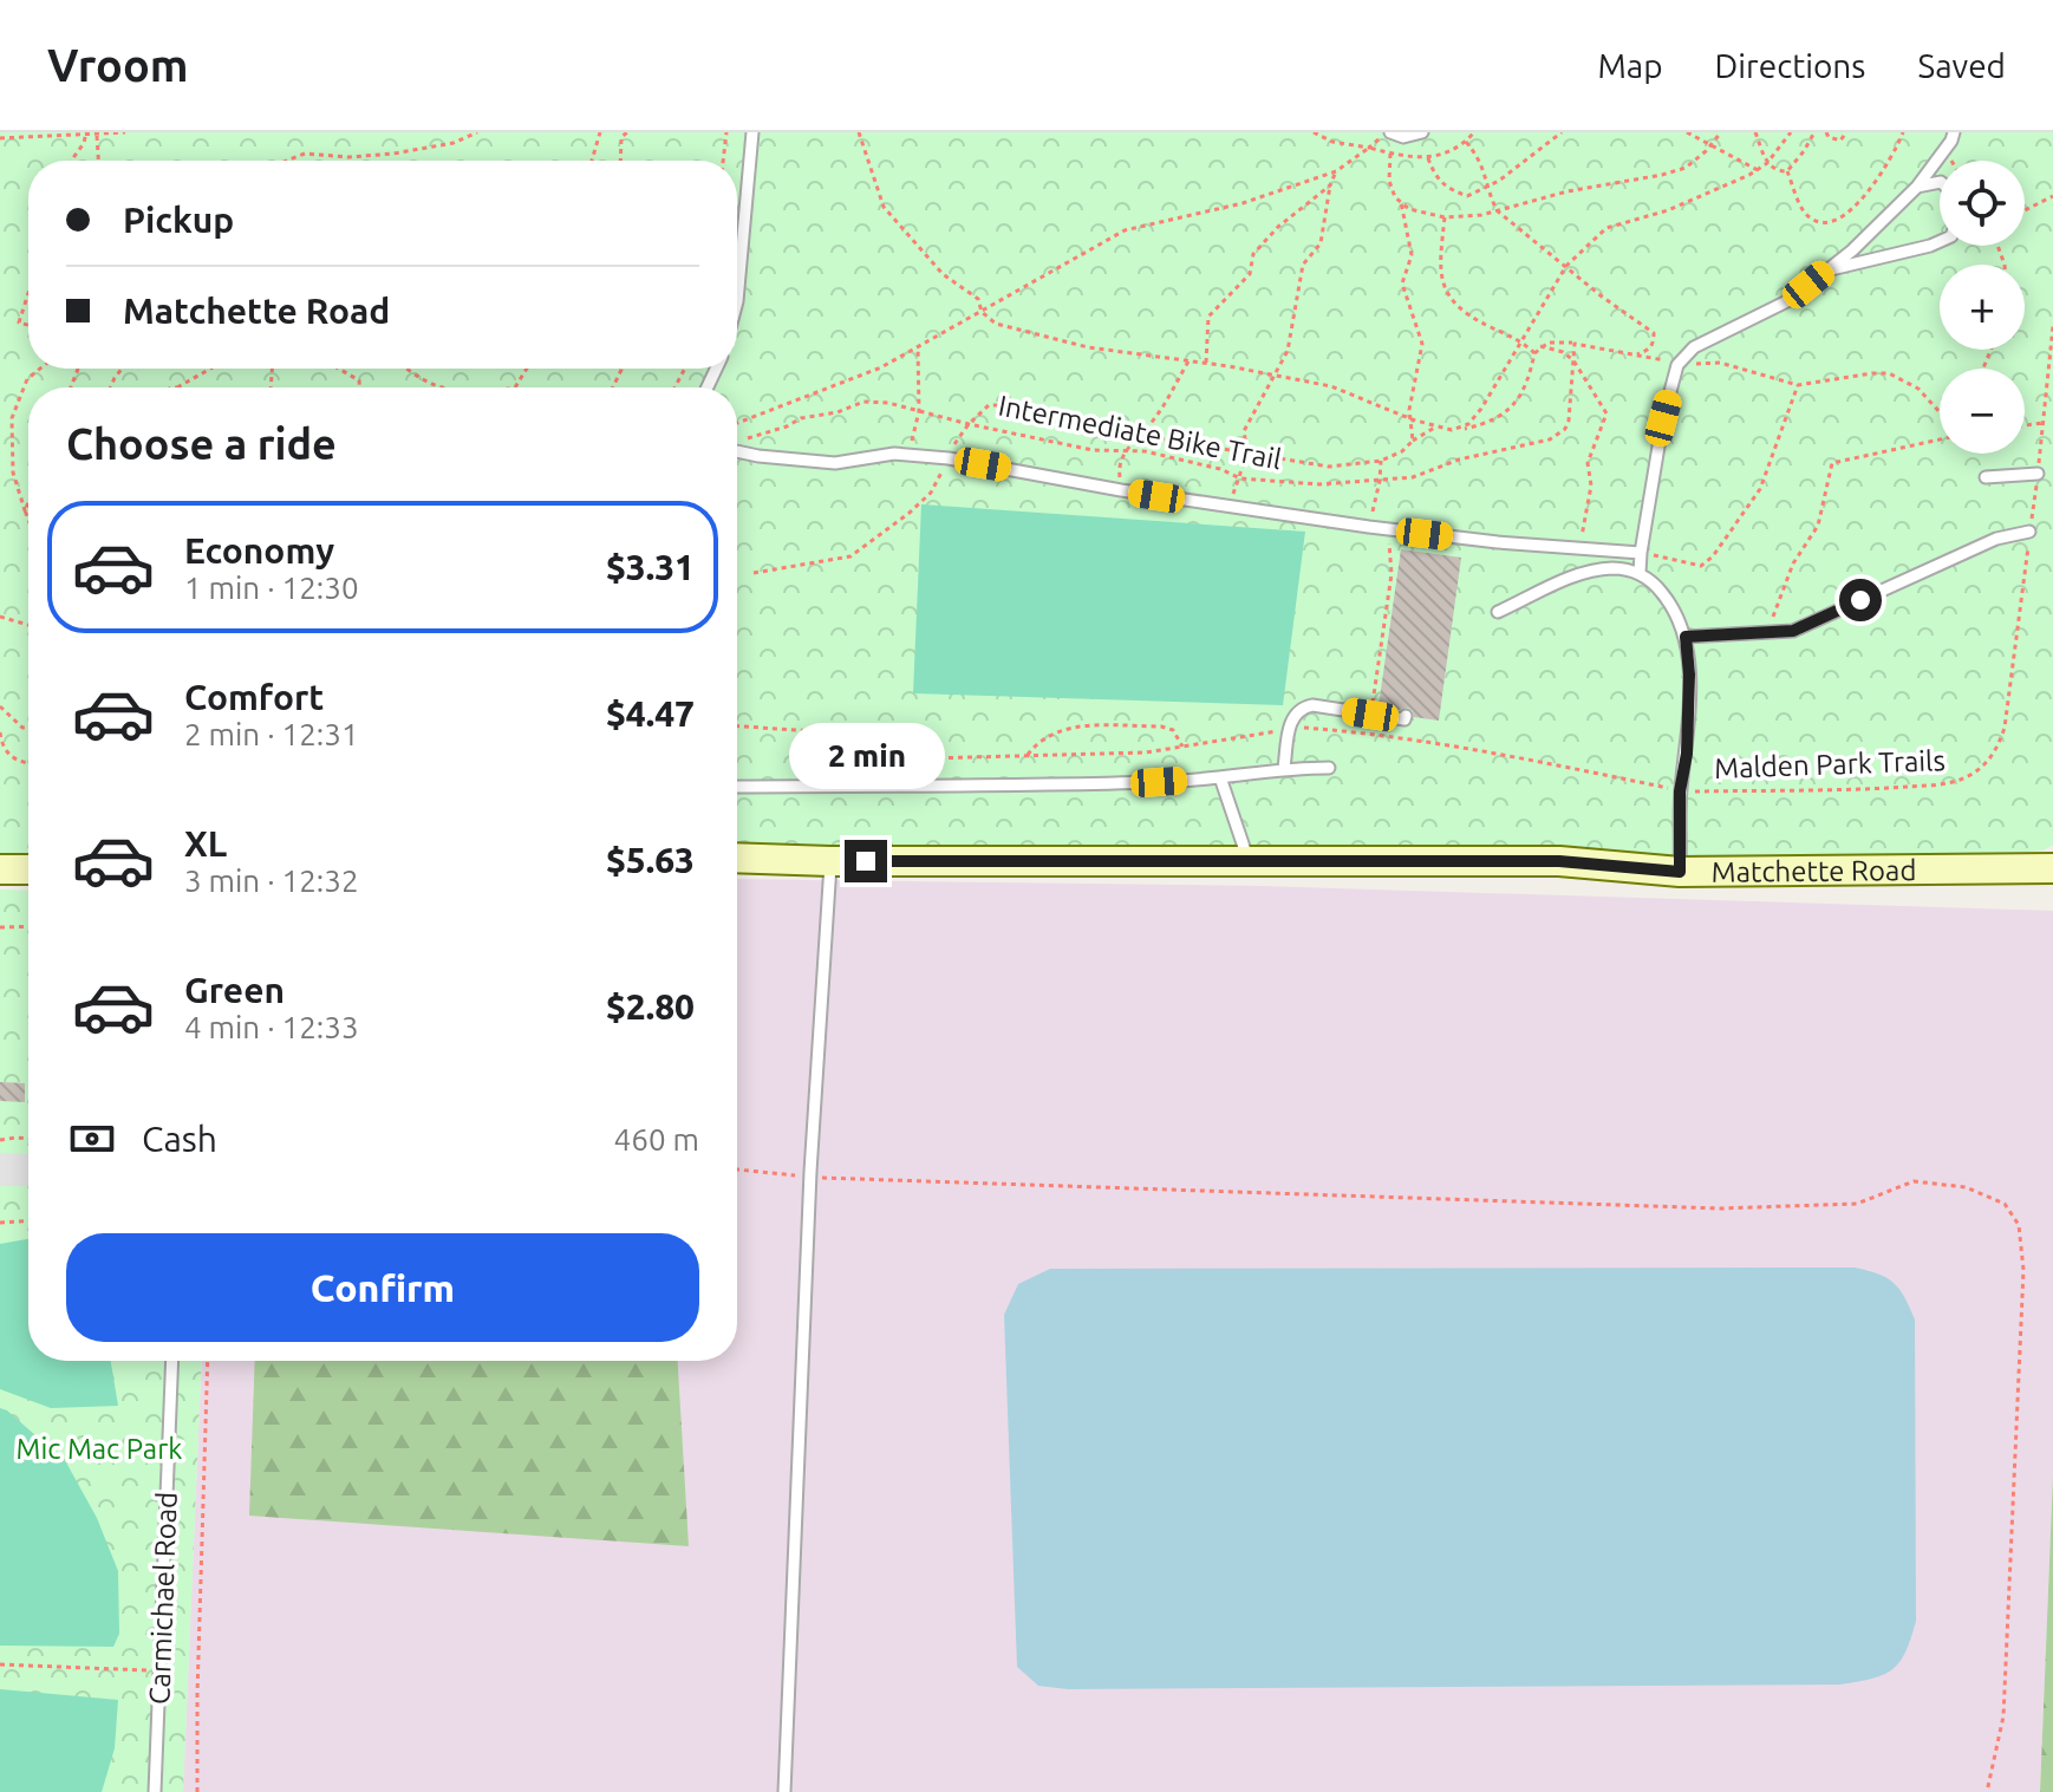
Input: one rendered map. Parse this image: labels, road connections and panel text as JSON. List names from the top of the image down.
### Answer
{
  "streets": {
    "main road": ["Matchette Road"],
    "lane": ["Carmichael Road"],
    "path": ["Intermediate Bike Trail", "Malden Park Trails"]
  },
  "parks": ["Mic Mac Park"],
  "page": {
    "header": "Vroom",
    "nav": ["Map", "Directions", "Saved"],
    "map_buttons": ["+", "−"],
    "banner": ["Pickup", "Matchette Road"],
    "heading": "Choose a ride",
    "list": [
      {
        "name": "Economy",
        "note": "1 min · 12:30",
        "value": "$3.31"
      },
      {
        "name": "Comfort",
        "note": "2 min · 12:31",
        "value": "$4.47"
      },
      {
        "name": "XL",
        "note": "3 min · 12:32",
        "value": "$5.63"
      },
      {
        "name": "Green",
        "note": "4 min · 12:33",
        "value": "$2.80"
      }
    ],
    "bubble": "2 min",
    "pay": ["Cash", "460 m"],
    "buttons": "Confirm"
  }
}
